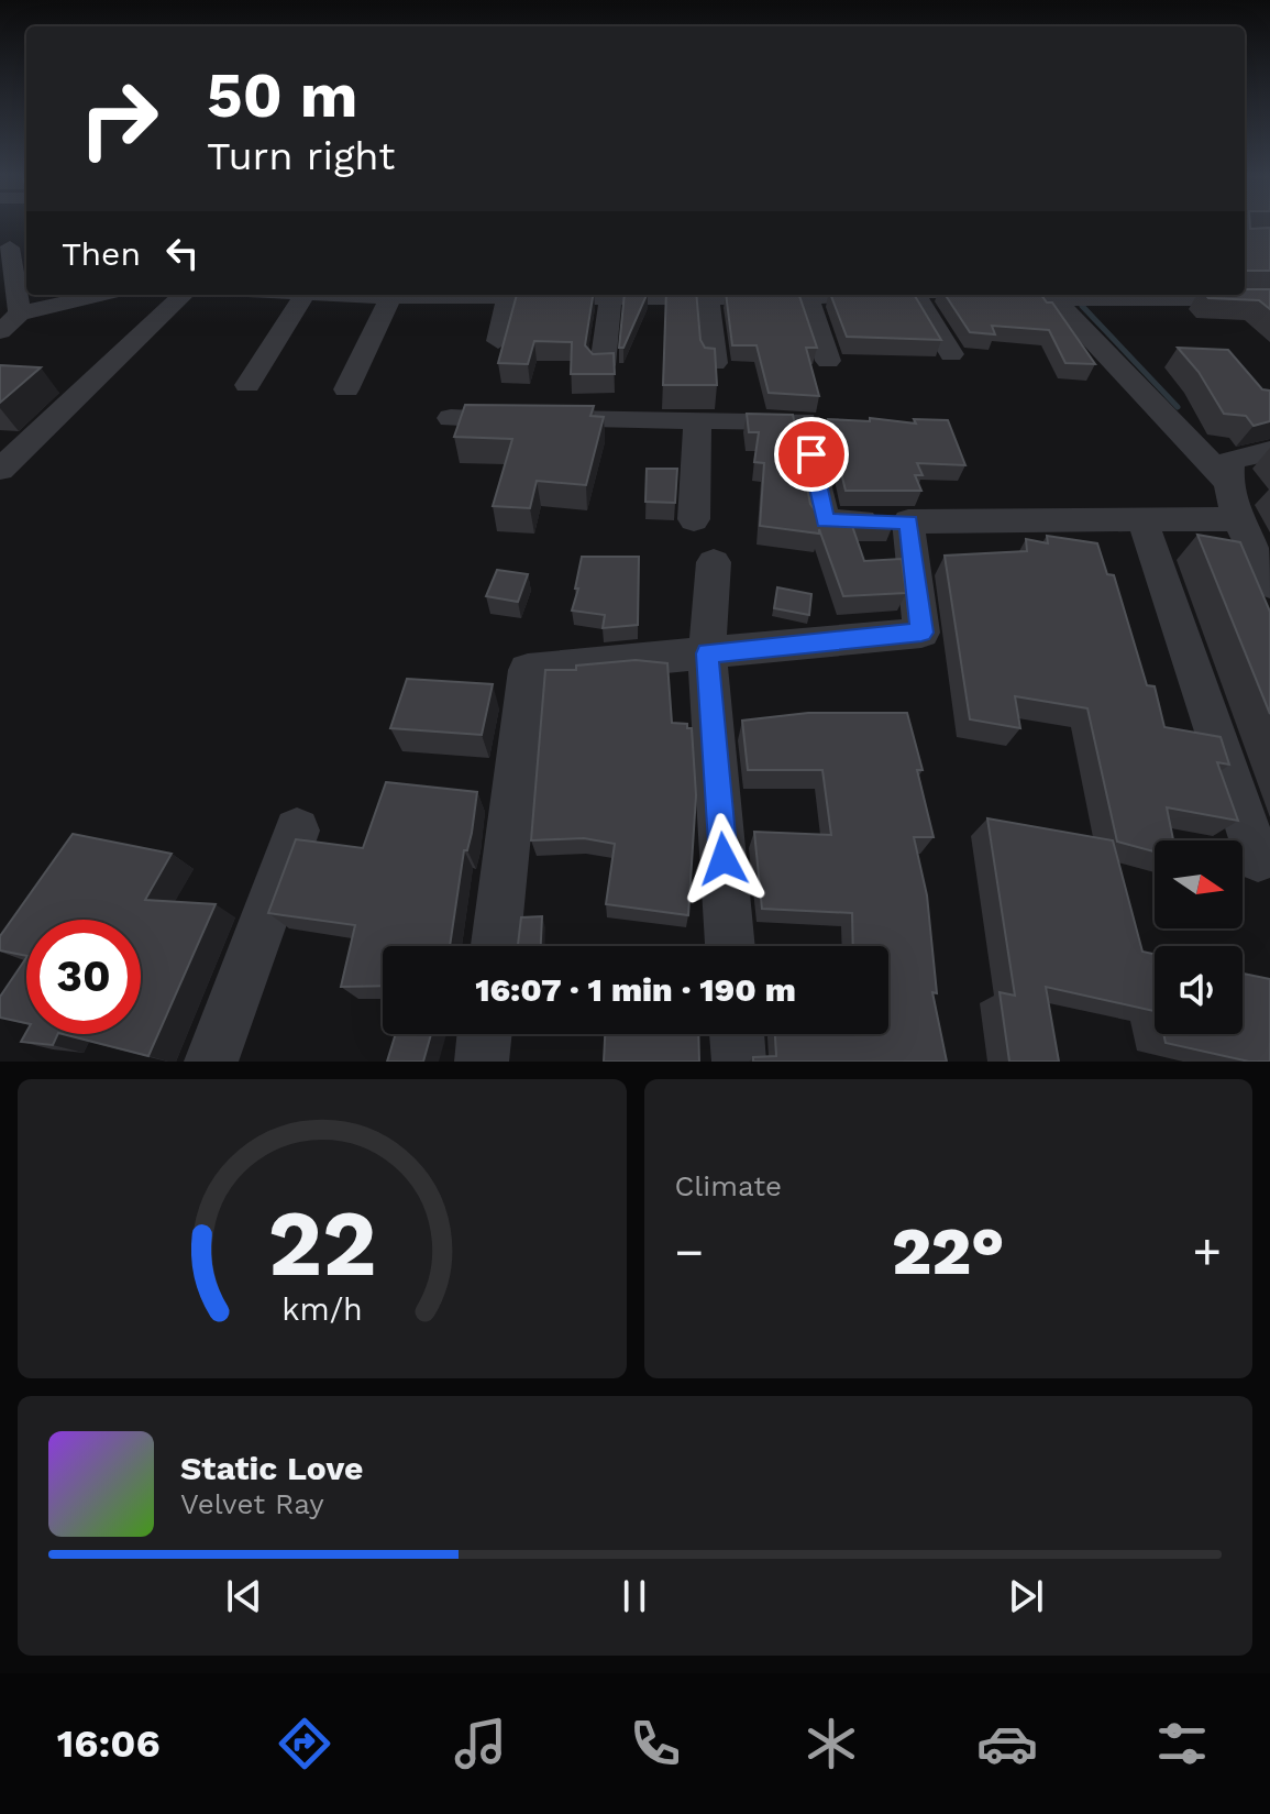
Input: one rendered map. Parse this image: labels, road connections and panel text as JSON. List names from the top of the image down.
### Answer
{
  "north": "right",
  "page": {
    "turn": ["50 m", "Turn right"],
    "then": "Then",
    "limit": "30",
    "trip": "16:07 · 1 min · 190 m",
    "tile": "Climate",
    "heat": ["−", "22°", "+"],
    "song": ["Static Love", "Velvet Ray"],
    "tabs": "16:06",
    "gauge": ["22", "km/h"]
  }
}
